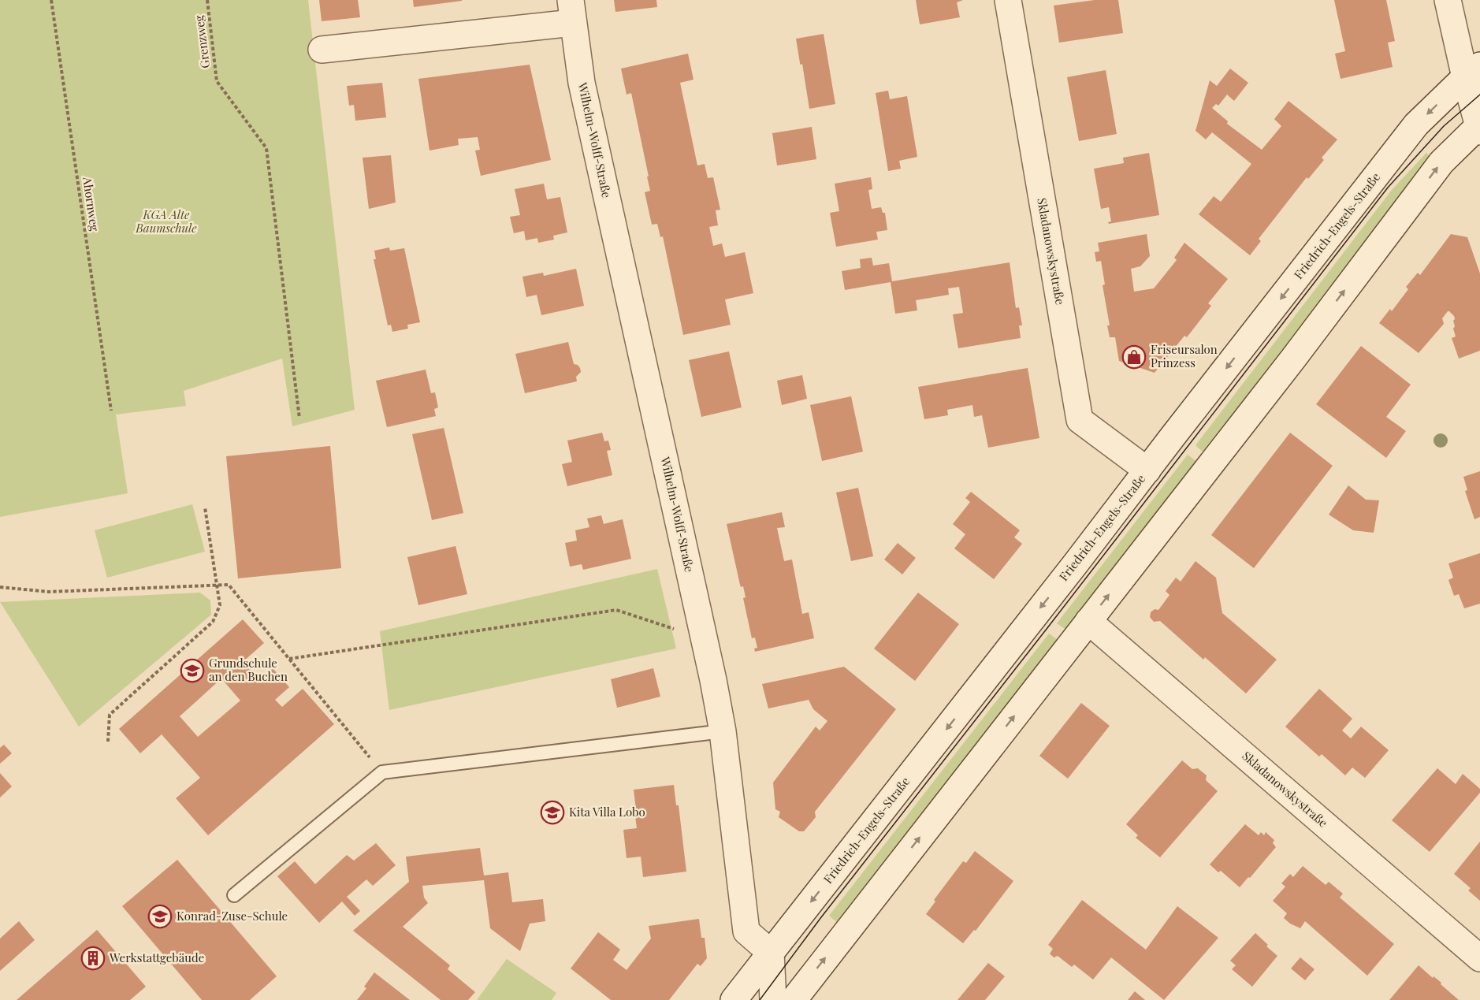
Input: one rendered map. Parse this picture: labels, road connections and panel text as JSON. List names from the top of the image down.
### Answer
{
  "streets": {
    "street": ["Wilhelm-Wolff-Straße", "Friedrich-Engels-Straße", "Skladanowskystraße"],
    "path": ["Grenzweg", "Ahornweg"]
  },
  "crossings": [
    ["Wilhelm-Wolff-Straße", "Friedrich-Engels-Straße"],
    ["Friedrich-Engels-Straße", "Skladanowskystraße"]
  ],
  "parks": ["KGA Alte Baumschule"],
  "places": {
    "shop": ["Friseursalon Prinzess"],
    "school or university": ["Grundschule an den Buchen", "Kita Villa Lobo", "Konrad-Zuse-Schule"],
    "building": ["Werkstattgebäude"]
  }
}
